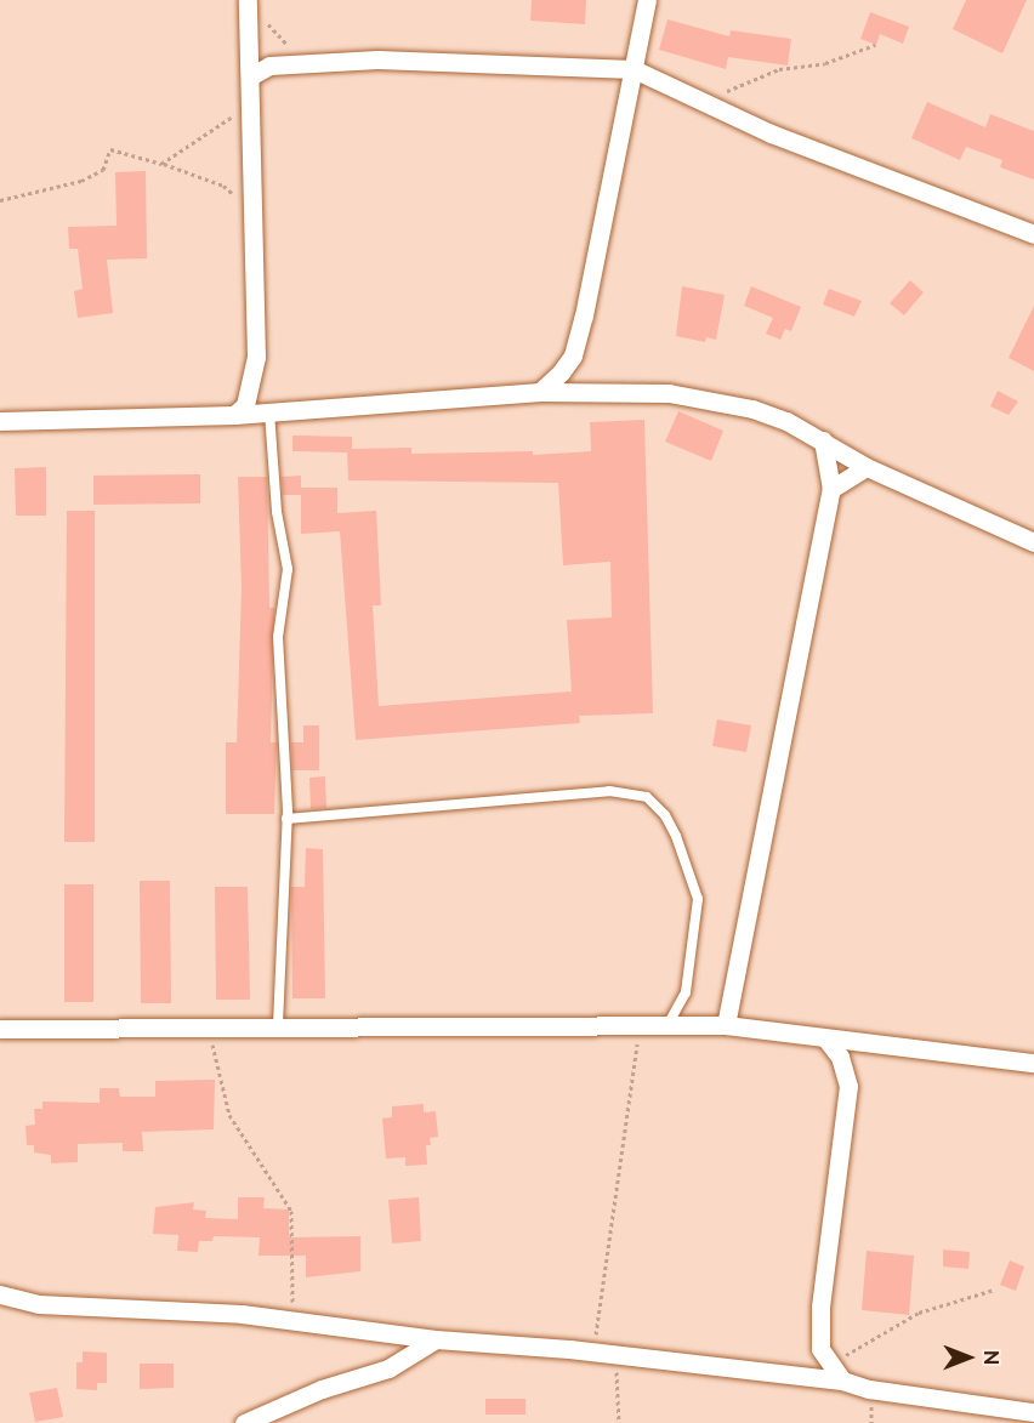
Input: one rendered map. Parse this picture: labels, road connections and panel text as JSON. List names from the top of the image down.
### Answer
{
  "north": "right"
}
